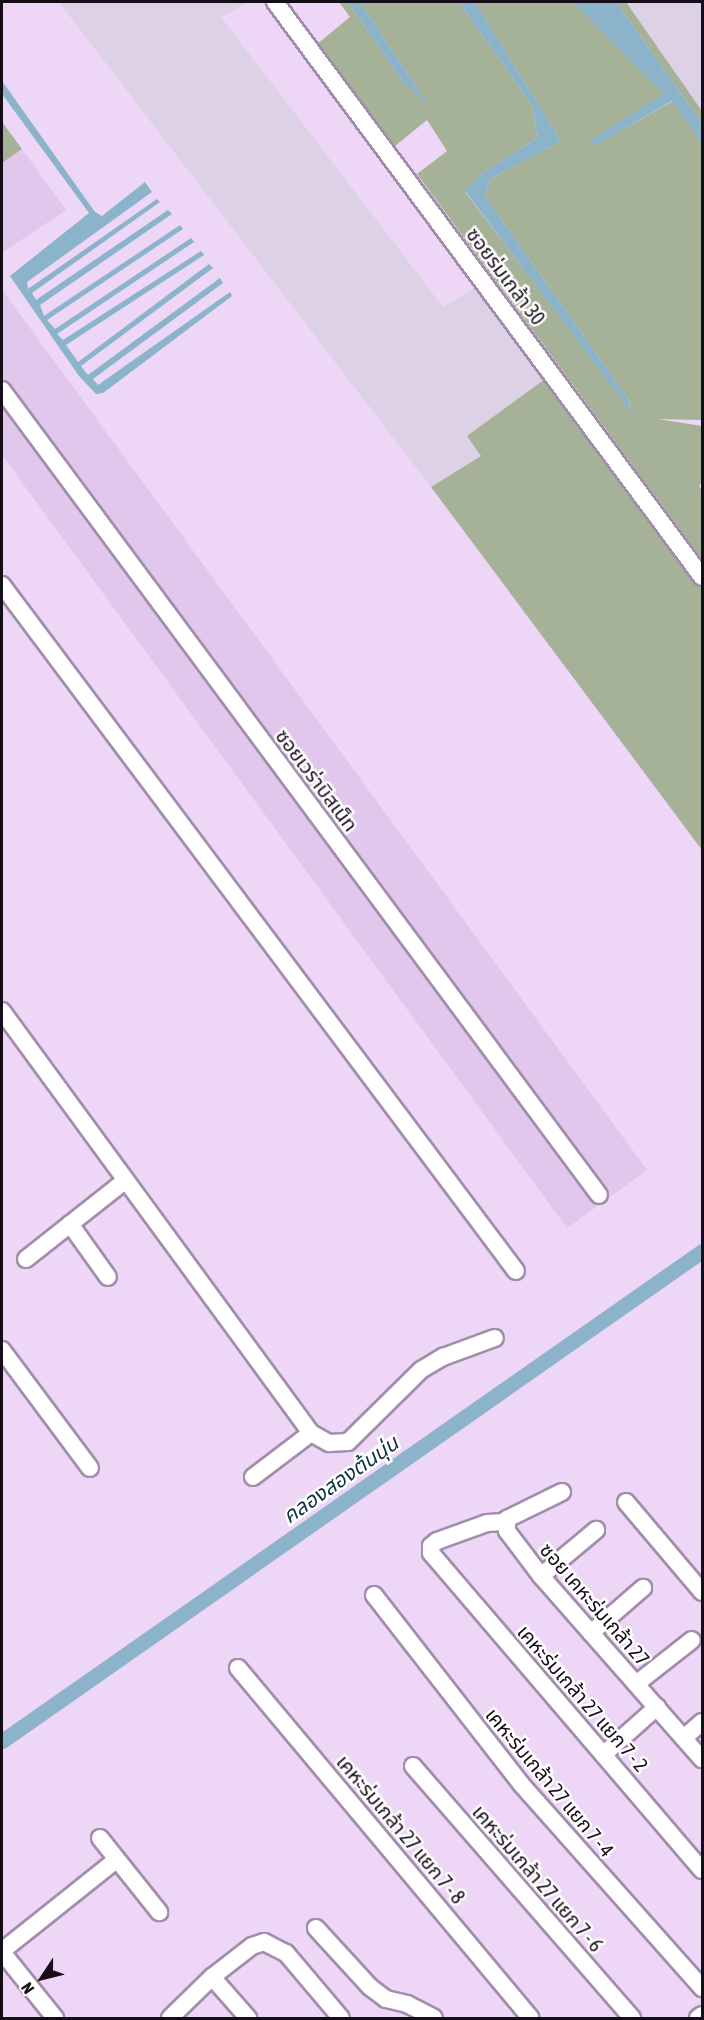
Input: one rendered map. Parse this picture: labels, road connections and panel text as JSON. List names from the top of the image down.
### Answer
{
  "streets": {
    "street": [
      "ซอยร่มเกล้า 30",
      "ซอยเวร่าบิสเน็ท",
      "ซอย เคหะร่มเกล้า 27",
      "เคหะร่มเกล้า 27 แยก 7 - 2",
      "เคหะร่มเกล้า 27 แยก 7 - 4",
      "เคหะร่มเกล้า 27 แยก 7 - 8",
      "เคหะร่มเกล้า 27 แยก 7 - 6"
    ]
  },
  "crossings": [
    ["ซอย เคหะร่มเกล้า 27", "เคหะร่มเกล้า 27 แยก 7 - 2"]
  ],
  "water": ["คลองสองต้นนุ่น"],
  "north": "bottom left"
}
